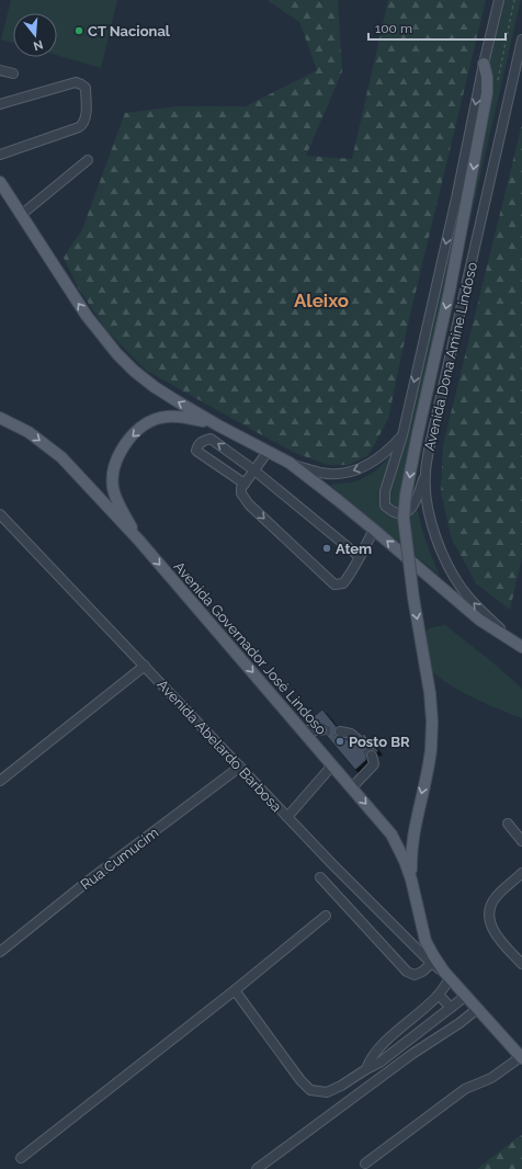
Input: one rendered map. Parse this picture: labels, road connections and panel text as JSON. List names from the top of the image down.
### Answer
{
  "streets": {
    "main road": ["Avenida Governador José Lindoso"],
    "street": ["Avenida Dona Amine Lindoso", "Avenida Abelardo Barbosa", "Rua Cumucim"]
  },
  "crossings": [
    ["Avenida Governador José Lindoso", "Avenida Abelardo Barbosa"],
    ["Avenida Abelardo Barbosa", "Rua Cumucim"]
  ],
  "one_way": ["Avenida Governador José Lindoso"],
  "districts": ["Aleixo"],
  "places": ["CT Nacional", "Atem", "Posto BR"],
  "scale_bar": "100 m",
  "north": "bottom"
}
